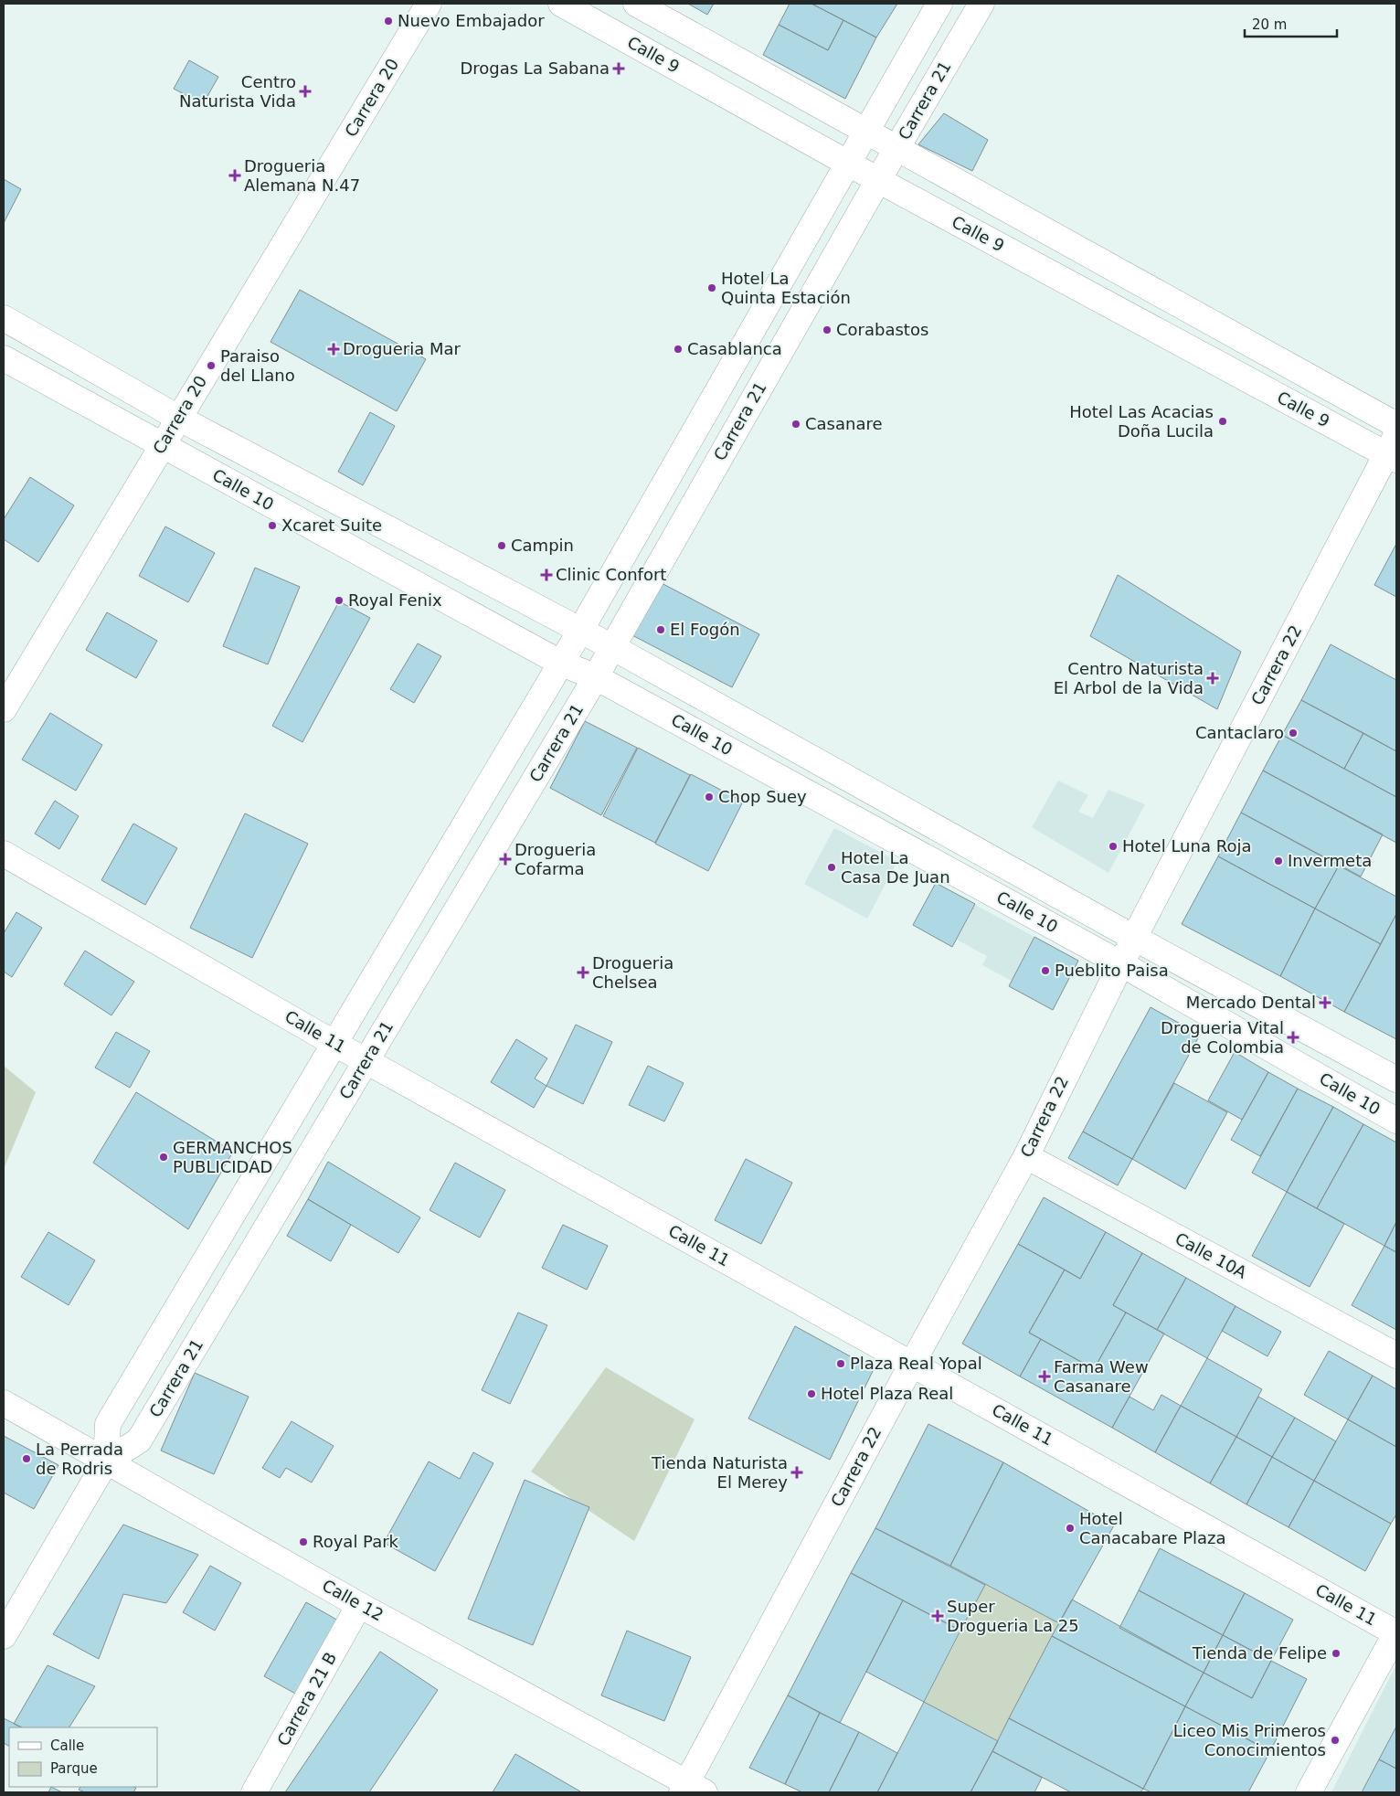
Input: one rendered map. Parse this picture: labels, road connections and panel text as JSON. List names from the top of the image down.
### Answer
{
  "streets": {
    "street": [
      "Calle 9",
      "Carrera 20",
      "Carrera 21",
      "Calle 10",
      "Carrera 22",
      "Calle 11",
      "Calle 10A",
      "Calle 12",
      "Carrera 21 B"
    ]
  },
  "crossings": [
    ["Calle 9", "Carrera 21"],
    ["Calle 9", "Carrera 22"],
    ["Carrera 20", "Calle 10"],
    ["Carrera 21", "Calle 10"],
    ["Carrera 21", "Calle 11"],
    ["Carrera 21", "Calle 12"],
    ["Calle 10", "Carrera 22"],
    ["Carrera 22", "Calle 11"],
    ["Carrera 22", "Calle 10A"],
    ["Carrera 22", "Calle 12"],
    ["Calle 12", "Carrera 21 B"]
  ],
  "places": {
    "other": [
      "Nuevo Embajador",
      "Hotel La Quinta Estación",
      "Corabastos",
      "Casablanca",
      "Paraiso del Llano",
      "Hotel Las Acacias Doña Lucila",
      "Casanare",
      "Xcaret Suite",
      "Campin",
      "Royal Fenix",
      "El Fogón",
      "Cantaclaro",
      "Chop Suey",
      "Hotel Luna Roja",
      "Invermeta",
      "Hotel La Casa De Juan",
      "Pueblito Paisa",
      "GERMANCHOS PUBLICIDAD",
      "Plaza Real Yopal",
      "Hotel Plaza Real",
      "La Perrada de Rodris",
      "Hotel Canacabare Plaza",
      "Royal Park",
      "Tienda de Felipe",
      "Liceo Mis Primeros Conocimientos"
    ],
    "health": [
      "Drogas La Sabana",
      "Centro Naturista Vida",
      "Drogueria Alemana N.47",
      "Drogueria Mar",
      "Clinic Confort",
      "Centro Naturista El Arbol de la Vida",
      "Drogueria Cofarma",
      "Drogueria Chelsea",
      "Mercado Dental",
      "Drogueria Vital de Colombia",
      "Farma Wew Casanare",
      "Tienda Naturista El Merey",
      "Super Drogueria La 25"
    ]
  },
  "legend": ["Calle", "Parque"],
  "scale_bar": "20 m"
}
